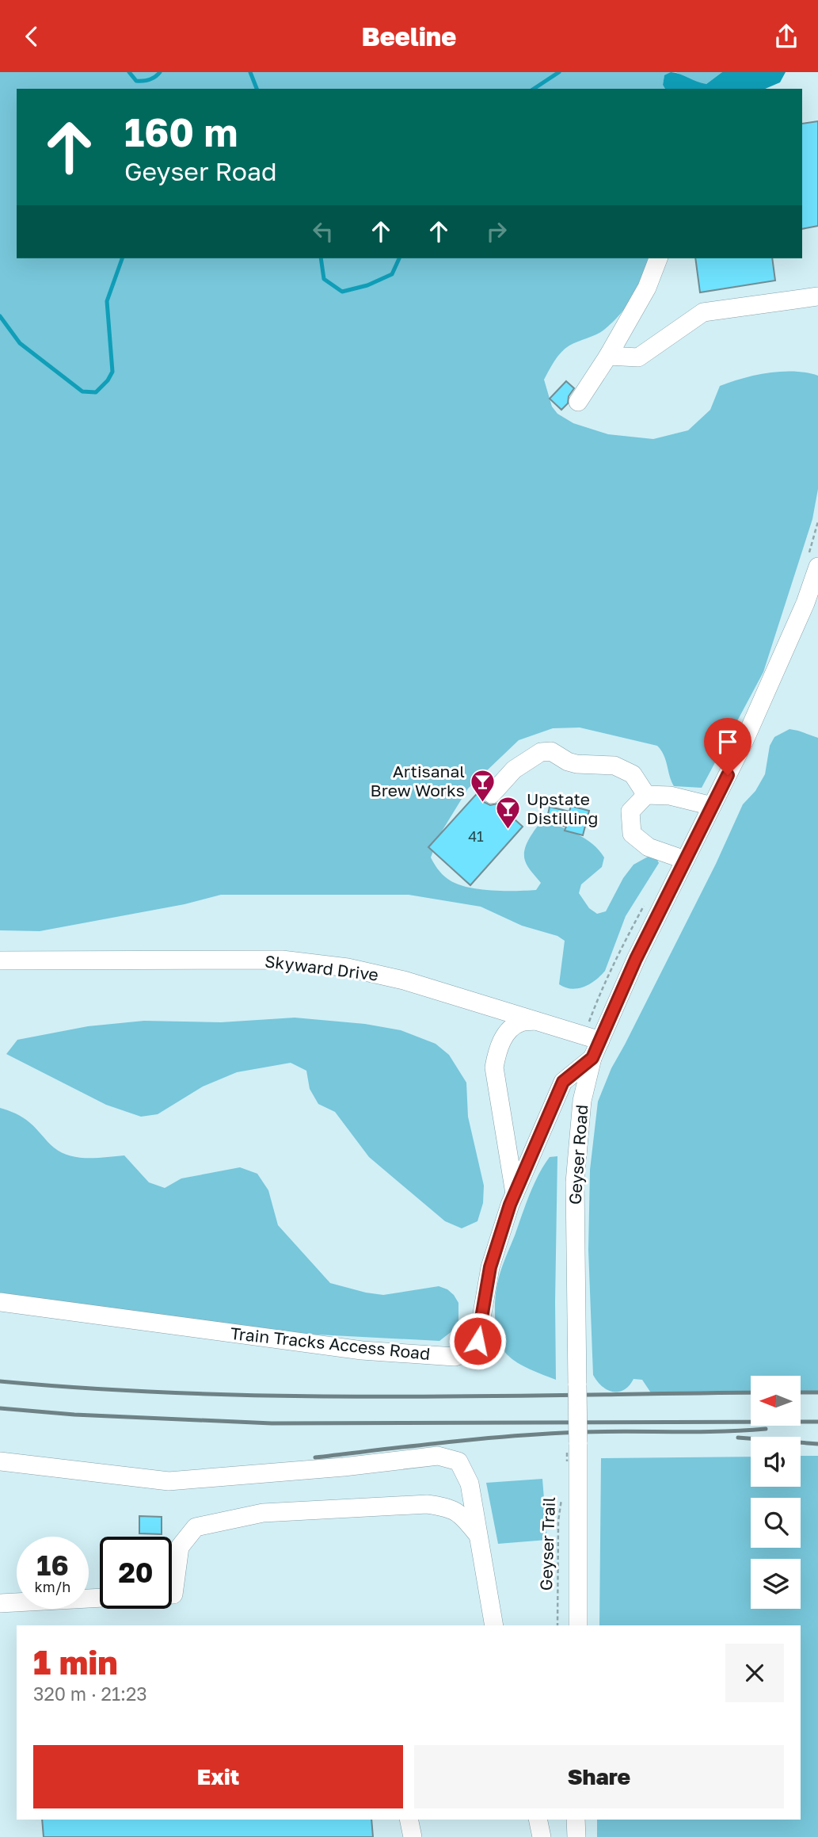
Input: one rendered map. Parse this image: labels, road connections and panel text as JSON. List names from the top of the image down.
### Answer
{
  "streets": {
    "street": ["Skyward Drive", "Geyser Road", "Train Tracks Access Road"],
    "path": ["Geyser Trail"]
  },
  "crossings": [
    ["Skyward Drive", "Geyser Road"],
    ["Geyser Road", "Train Tracks Access Road"]
  ],
  "places": {
    "bar": ["Artisanal Brew Works", "Upstate Distilling"]
  },
  "house_numbers": ["41"],
  "north": "left",
  "page": {
    "header": "Beeline",
    "turn": ["160 m", "Geyser Road"],
    "speed": "16 km/h",
    "limit": "20",
    "heading": ["1 min", "320 m · 21:23"],
    "buttons": ["Exit", "Share"]
  }
}
